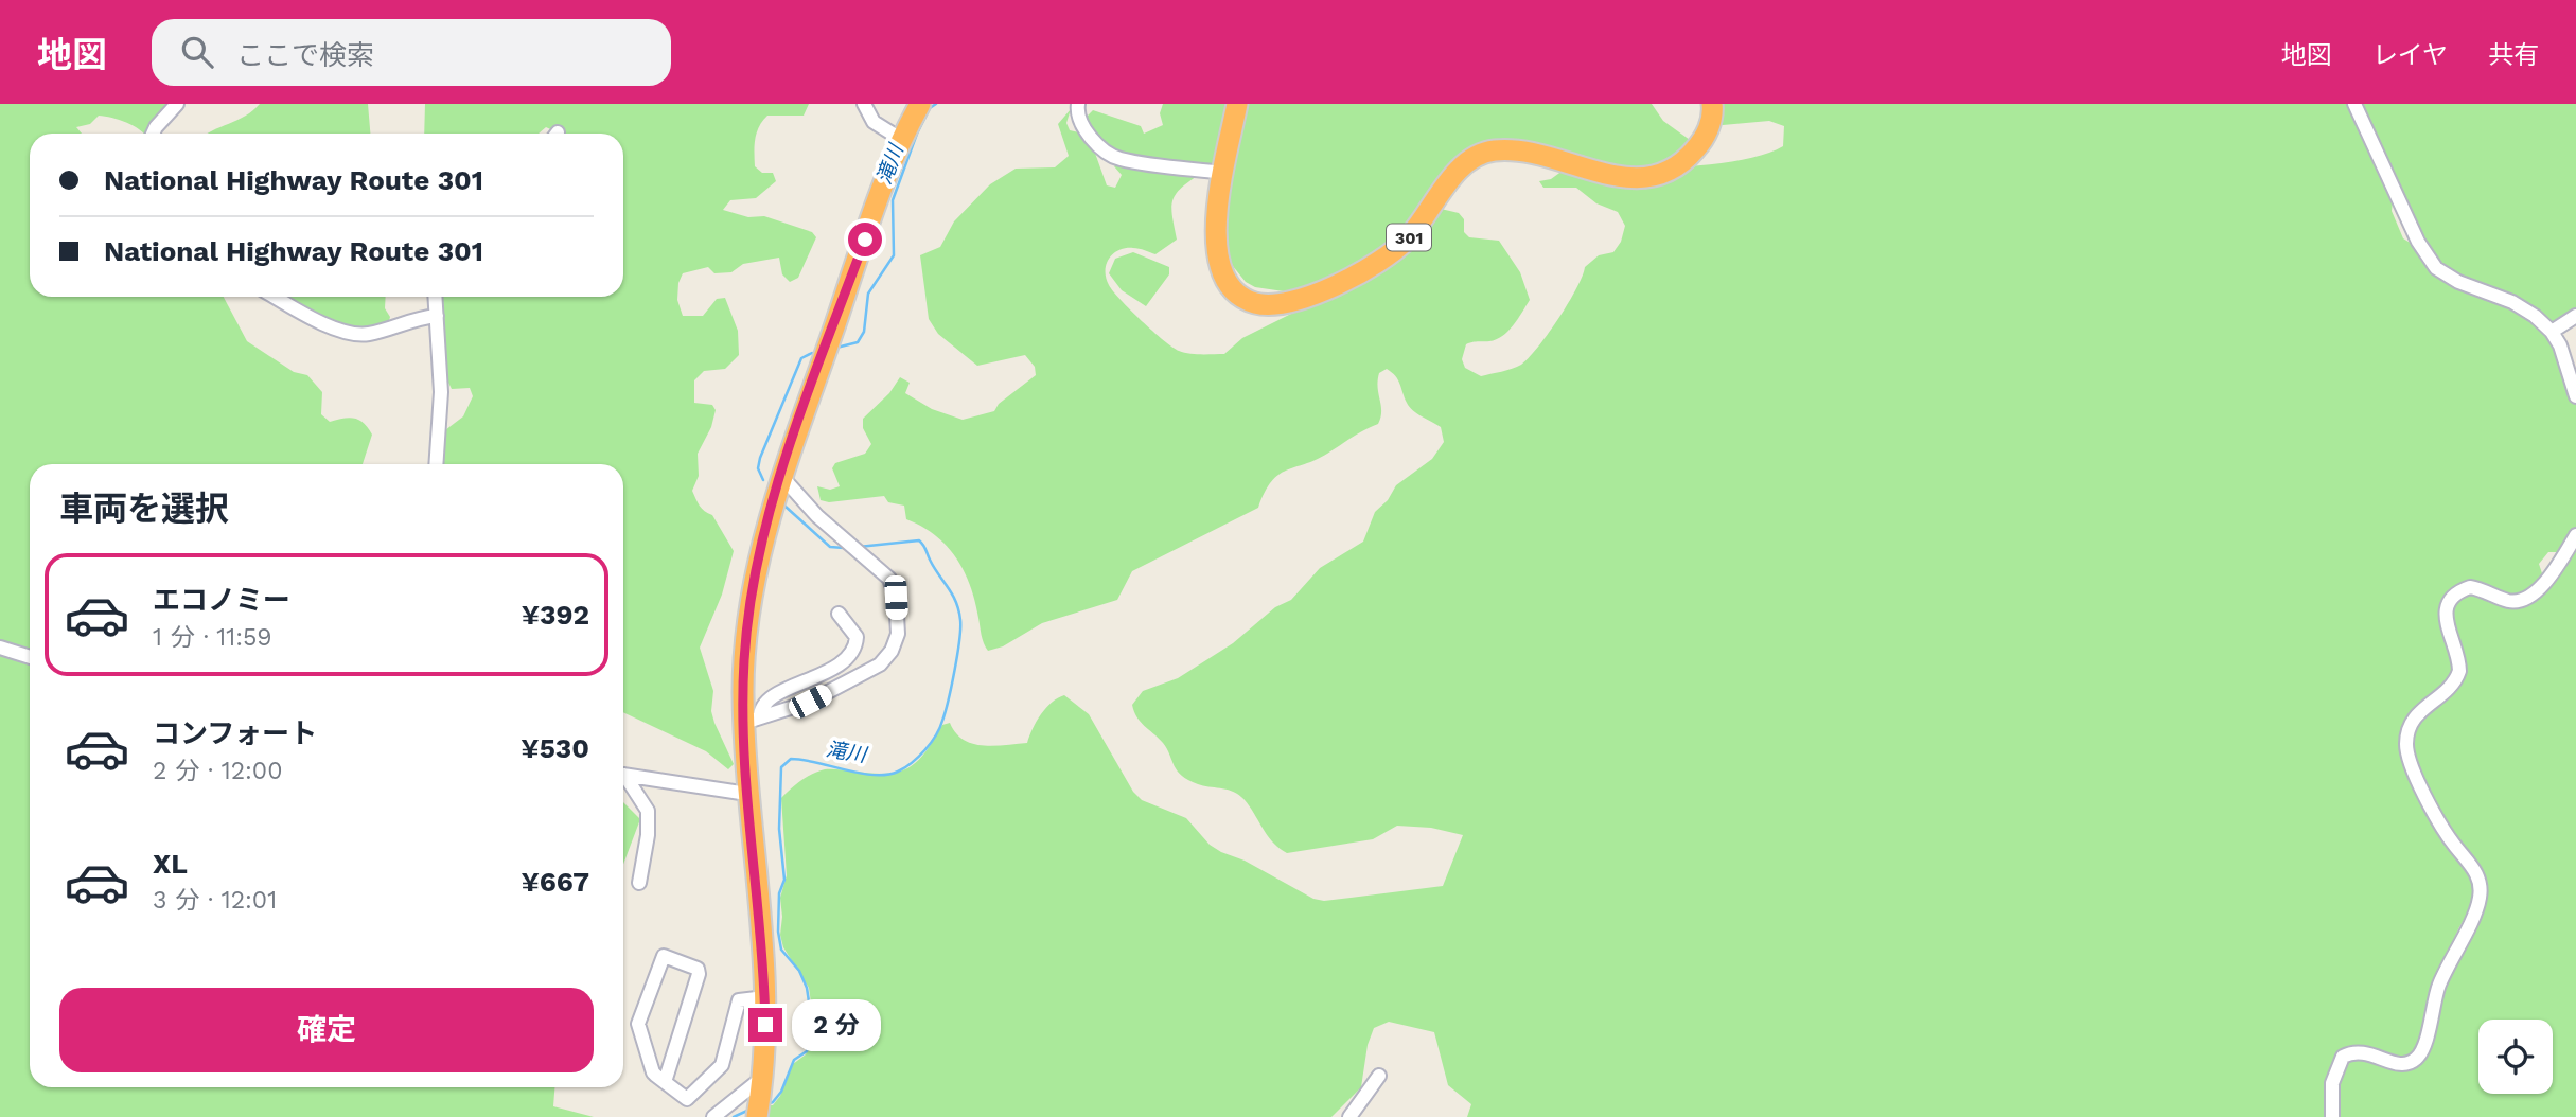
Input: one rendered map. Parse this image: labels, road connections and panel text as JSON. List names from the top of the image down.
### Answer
{
  "streets": {
    "highway": ["301"]
  },
  "water": ["滝川"],
  "page": {
    "header": "地図",
    "search": "ここで検索",
    "nav": ["地図", "レイヤ", "共有"],
    "banner": ["National Highway Route 301", "National Highway Route 301"],
    "heading": "車両を選択",
    "list": [
      {
        "name": "エコノミー",
        "note": "1 分 · 11:59",
        "value": "¥392"
      },
      {
        "name": "コンフォート",
        "note": "2 分 · 12:00",
        "value": "¥530"
      },
      {
        "name": "XL",
        "note": "3 分 · 12:01",
        "value": "¥667"
      }
    ],
    "buttons": "確定",
    "bubble": "2 分"
  }
}
